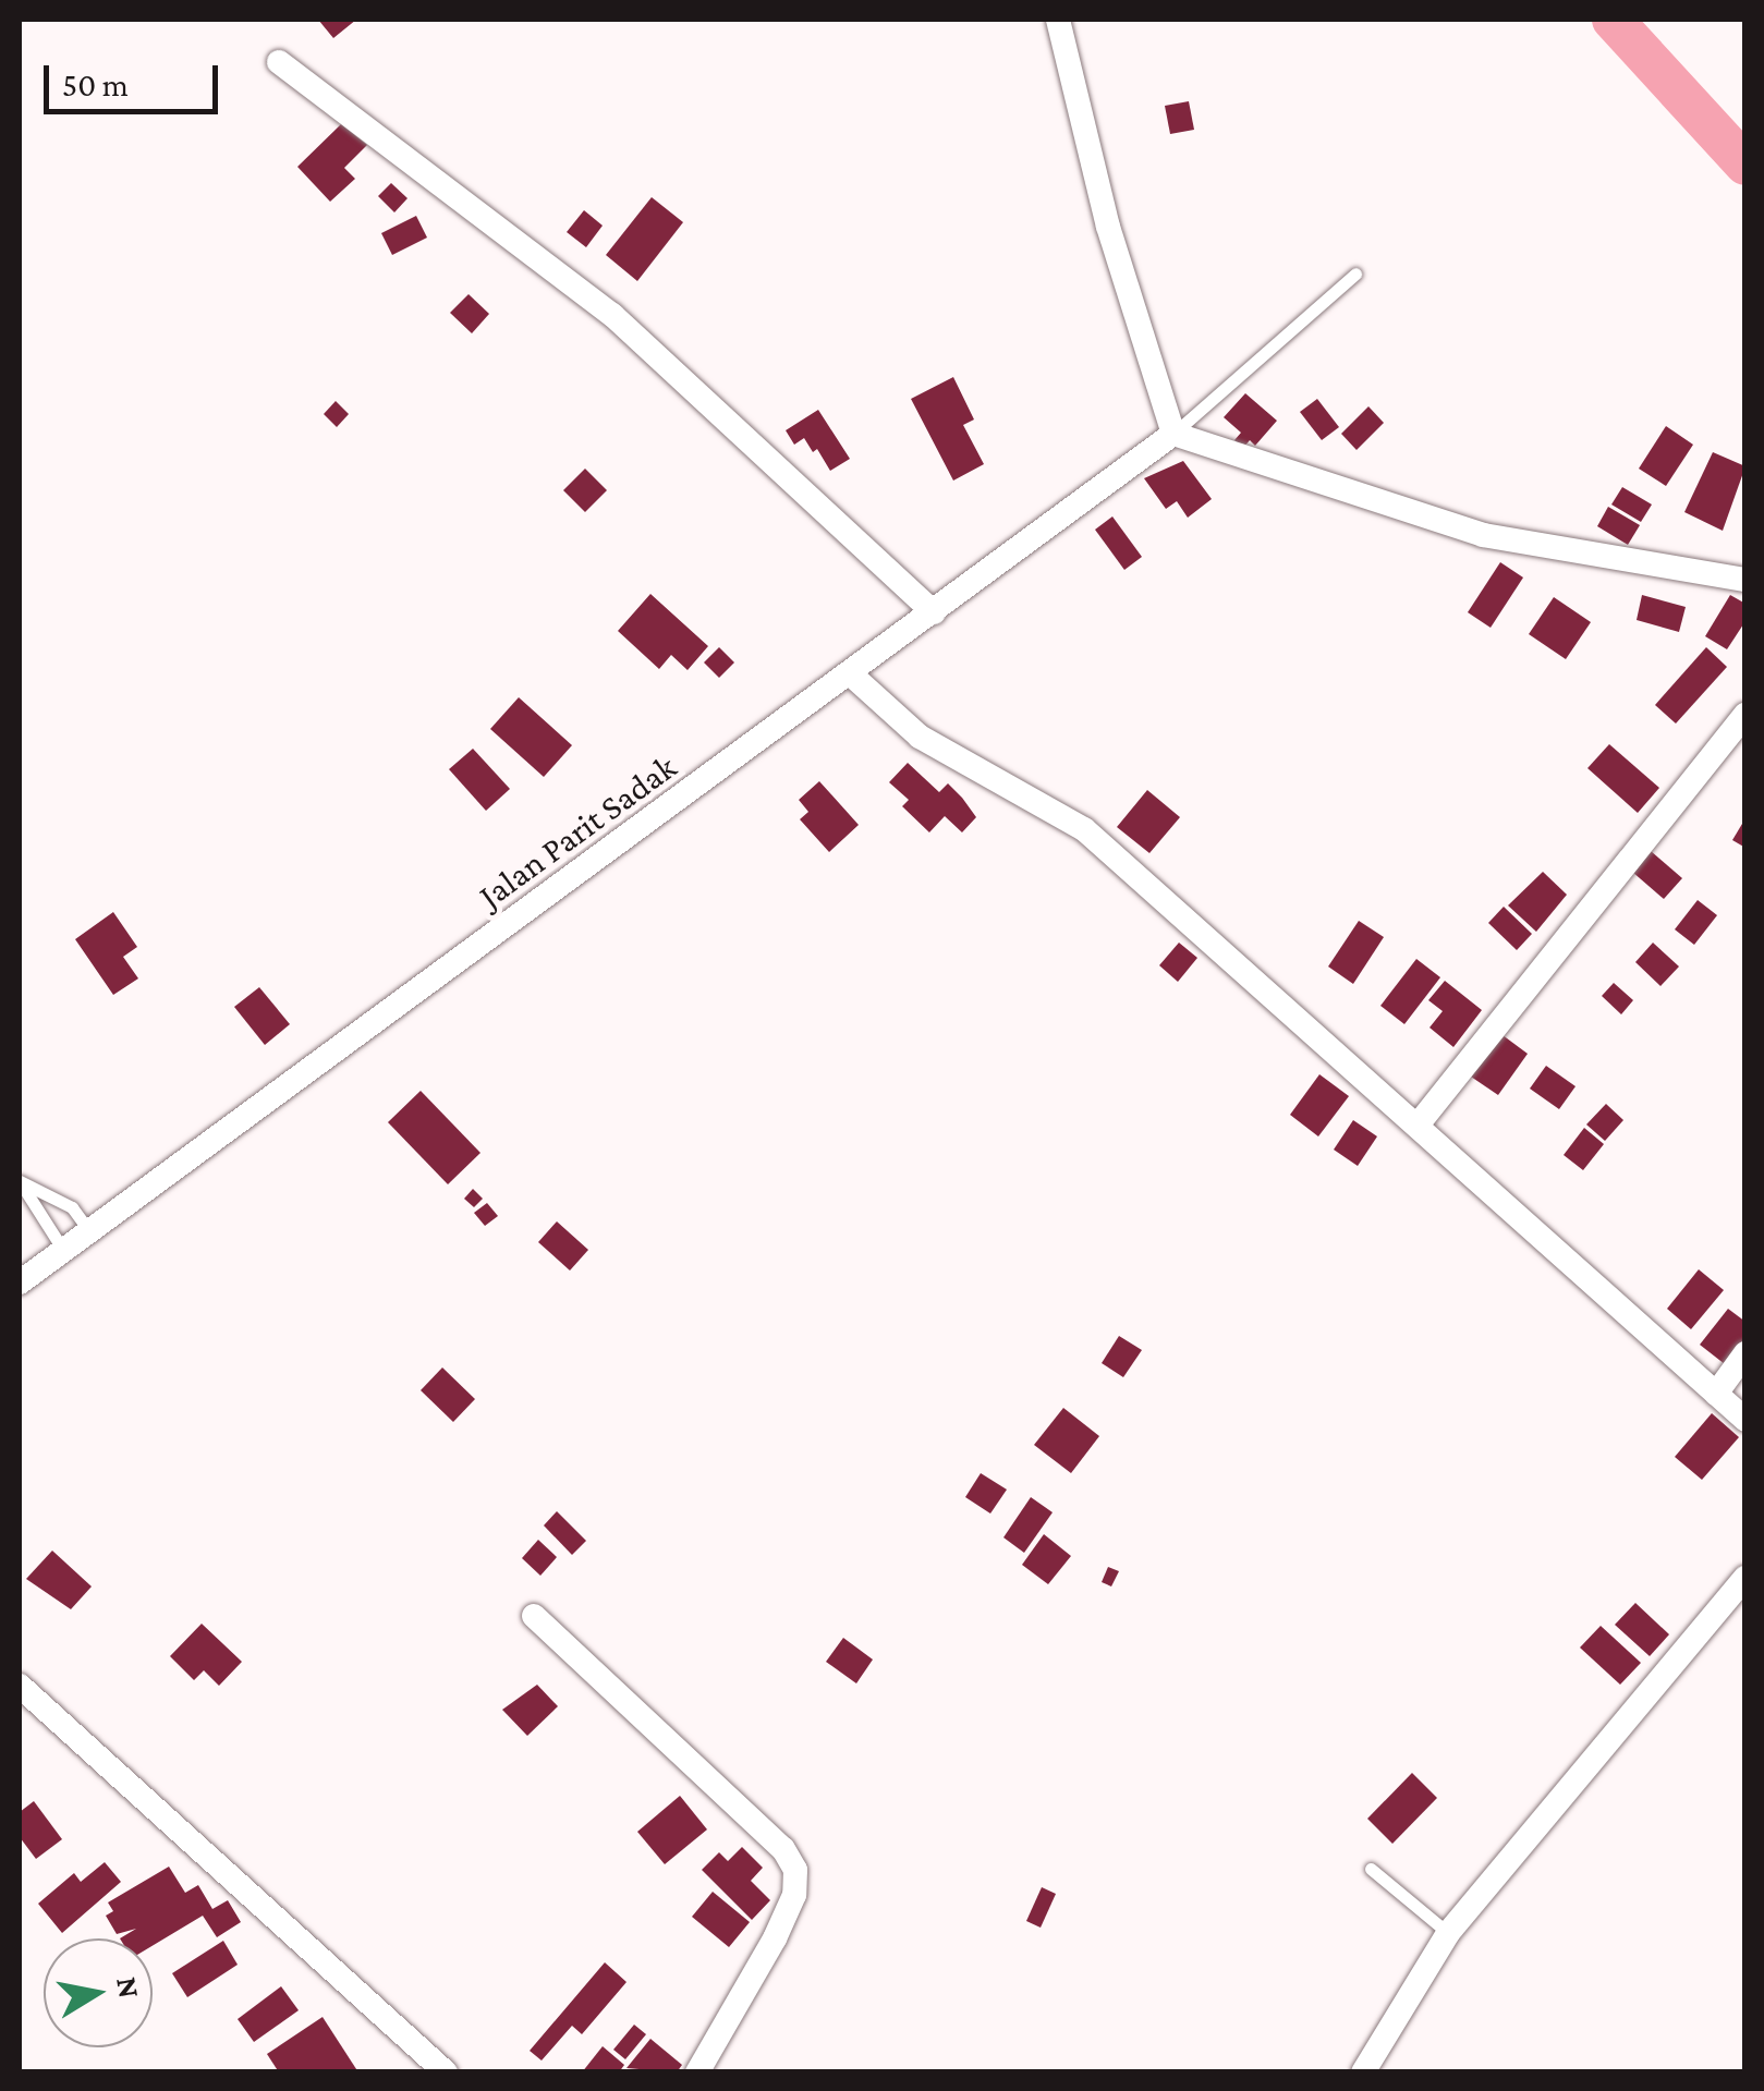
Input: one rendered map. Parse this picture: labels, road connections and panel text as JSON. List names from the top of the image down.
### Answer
{
  "streets": {
    "street": ["Jalan Parit Sadak"]
  },
  "scale_bar": "50 m",
  "north": "right"
}
